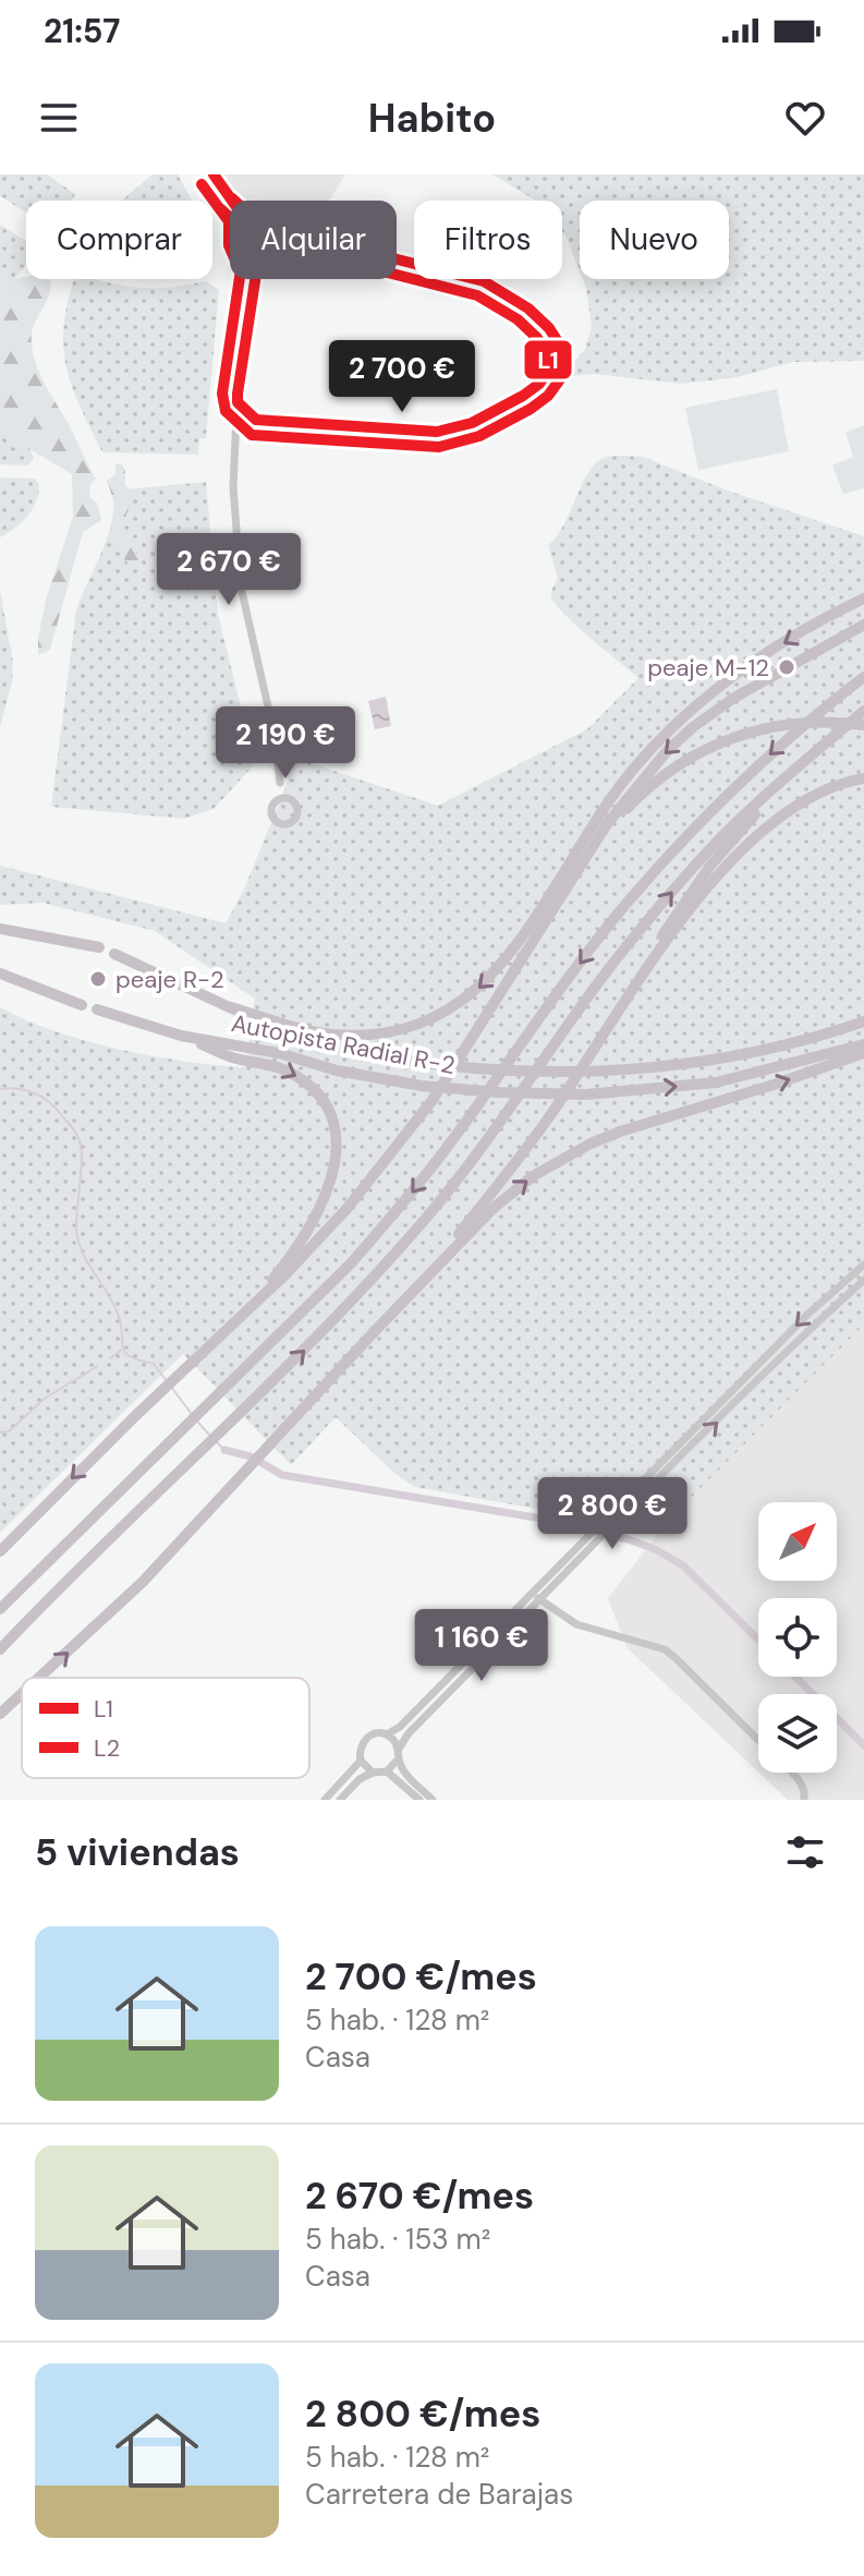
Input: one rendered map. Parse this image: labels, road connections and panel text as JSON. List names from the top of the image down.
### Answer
{
  "streets": {
    "highway": ["Autopista Radial R-2"]
  },
  "places": ["peaje M-12", "peaje R-2"],
  "lines": ["transit line L1", "transit line L2"],
  "legend": ["L1", "L2"],
  "north": "top right",
  "page": {
    "status": "21:57",
    "header": "Habito",
    "chip": [
      "Comprar",
      "Alquilar",
      "Filtros",
      "Nuevo"
    ],
    "price": [
      "2 700 €",
      "2 670 €",
      "2 190 €",
      "2 800 €",
      "1 160 €"
    ],
    "heading": "5 viviendas",
    "list": [
      {
        "name": "2 700 €/mes",
        "note": "5 hab. · 128 m² · Casa"
      },
      {
        "name": "2 670 €/mes",
        "note": "5 hab. · 153 m² · Casa"
      },
      {
        "name": "2 800 €/mes",
        "note": "5 hab. · 128 m² · Carretera de Barajas"
      }
    ]
  }
}
